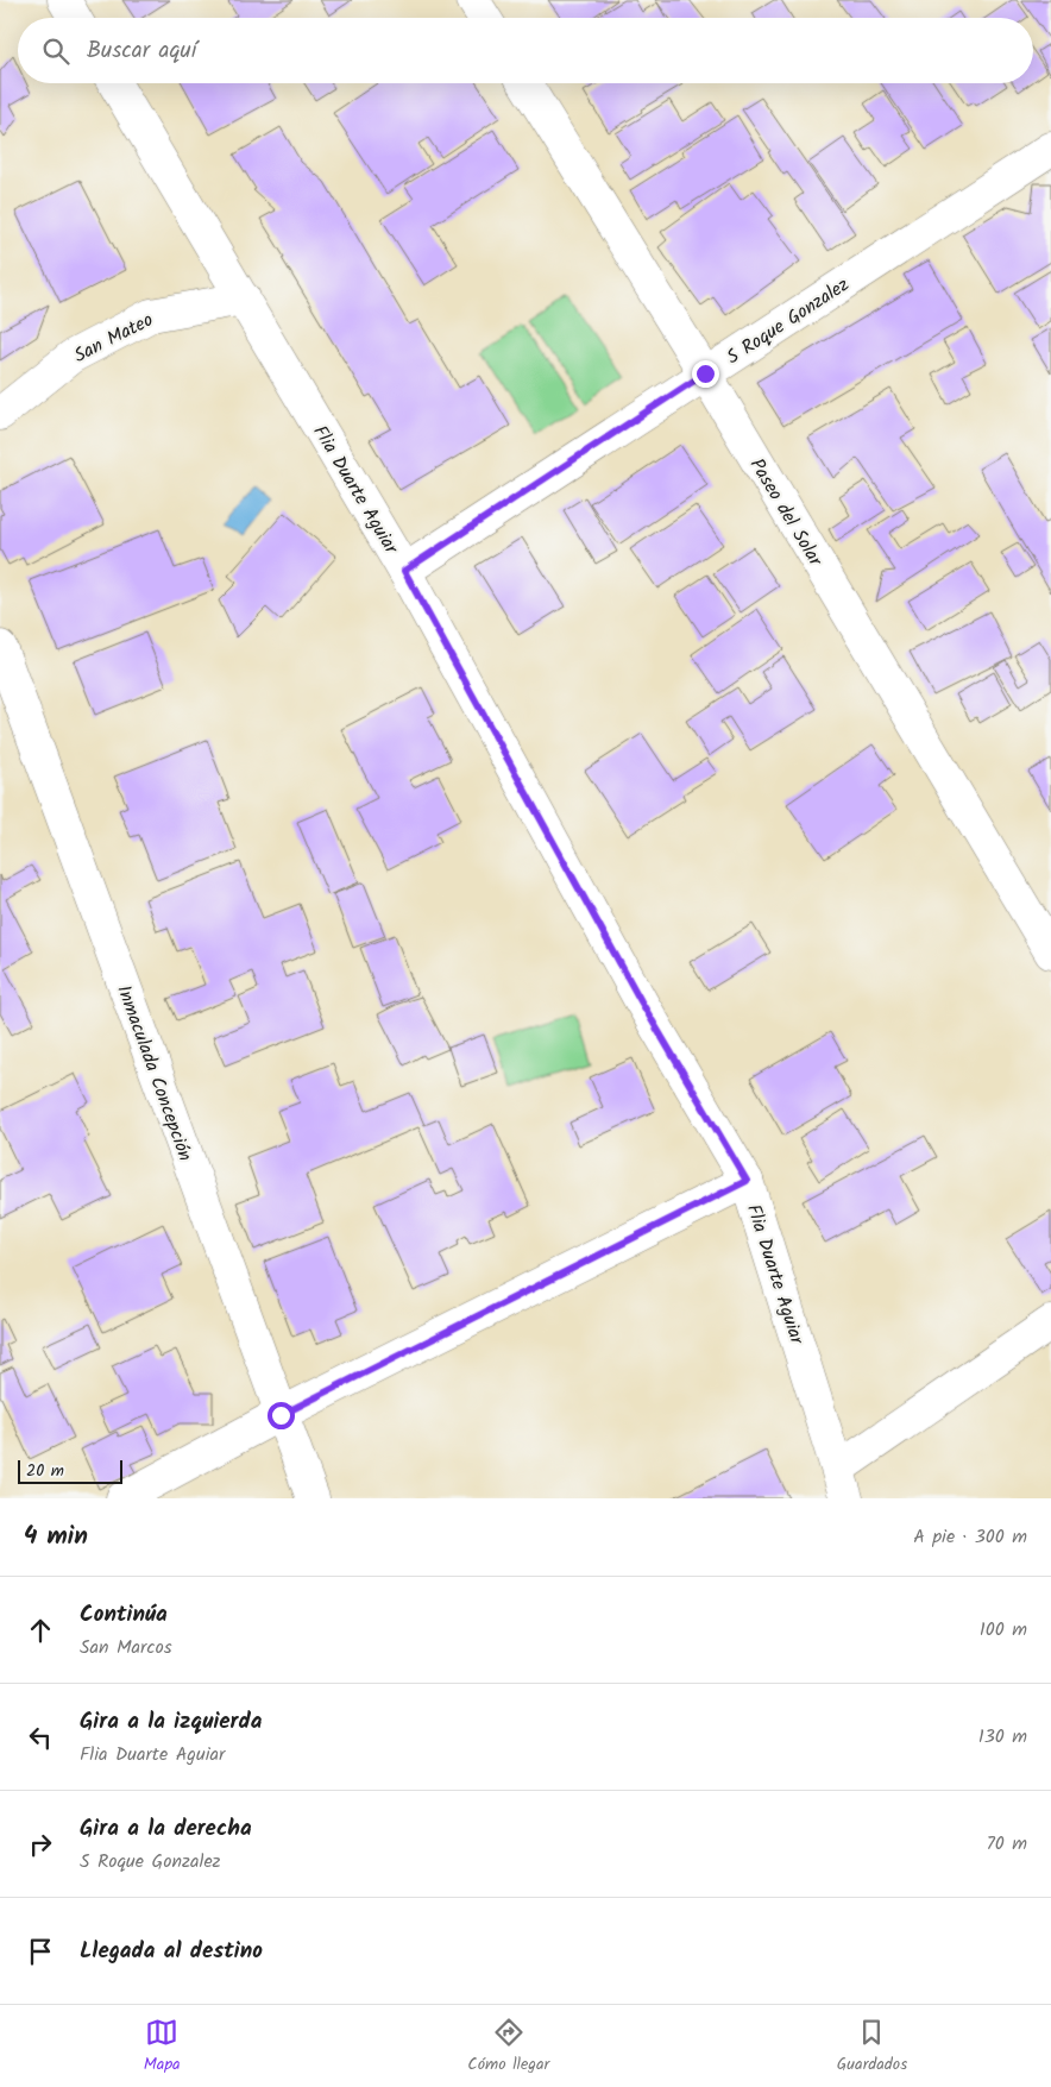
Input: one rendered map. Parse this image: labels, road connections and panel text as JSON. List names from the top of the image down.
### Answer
{
  "streets": {
    "street": [
      "S Roque Gonzalez",
      "San Mateo",
      "Flia Duarte Aguiar",
      "Paseo del Solar",
      "Inmaculada Concepción"
    ]
  },
  "crossings": [
    ["S Roque Gonzalez", "Flia Duarte Aguiar"],
    ["S Roque Gonzalez", "Paseo del Solar"],
    ["San Mateo", "Flia Duarte Aguiar"]
  ],
  "scale_bar": "20 m",
  "page": {
    "search": "Buscar aquí",
    "scale": "20 m",
    "heading": ["4 min", "A pie · 300 m"],
    "list": [
      ["Continúa", "San Marcos", "100 m"],
      ["Gira a la izquierda", "Flia Duarte Aguiar", "130 m"],
      ["Gira a la derecha", "S Roque Gonzalez", "70 m"],
      "Llegada al destino"
    ],
    "nav": ["Mapa", "Cómo llegar", "Guardados"]
  }
}
